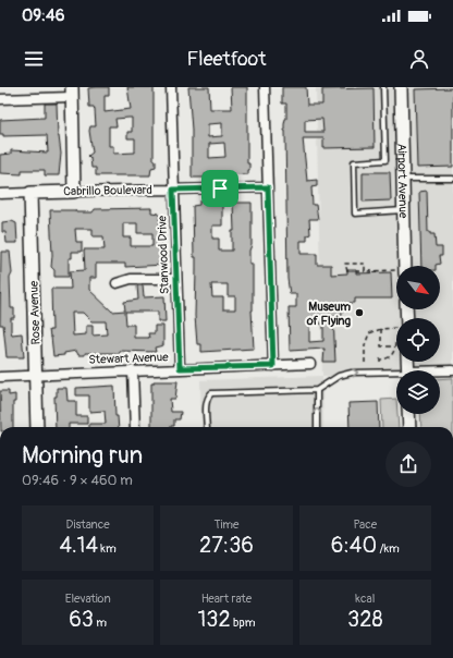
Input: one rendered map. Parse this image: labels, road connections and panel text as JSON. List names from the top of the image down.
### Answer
{
  "streets": {
    "street": [
      "Airport Avenue",
      "Cabrillo Boulevard",
      "Stanwood Drive",
      "Rose Avenue",
      "Stewart Avenue"
    ]
  },
  "crossings": [
    ["Cabrillo Boulevard", "Stanwood Drive"],
    ["Cabrillo Boulevard", "Rose Avenue"],
    ["Stanwood Drive", "Stewart Avenue"],
    ["Rose Avenue", "Stewart Avenue"]
  ],
  "places": ["Museum of Flying"],
  "north": "bottom right",
  "page": {
    "status": "09:46",
    "header": "Fleetfoot",
    "heading": ["Morning run", "09:46 · 9 × 460 m"],
    "stats": [
      ["Distance", "4.14 km"],
      ["Time", "27:36"],
      ["Pace", "6:40 /km"],
      ["Elevation", "63 m"],
      ["Heart rate", "132 bpm"],
      ["kcal", "328"]
    ]
  }
}
